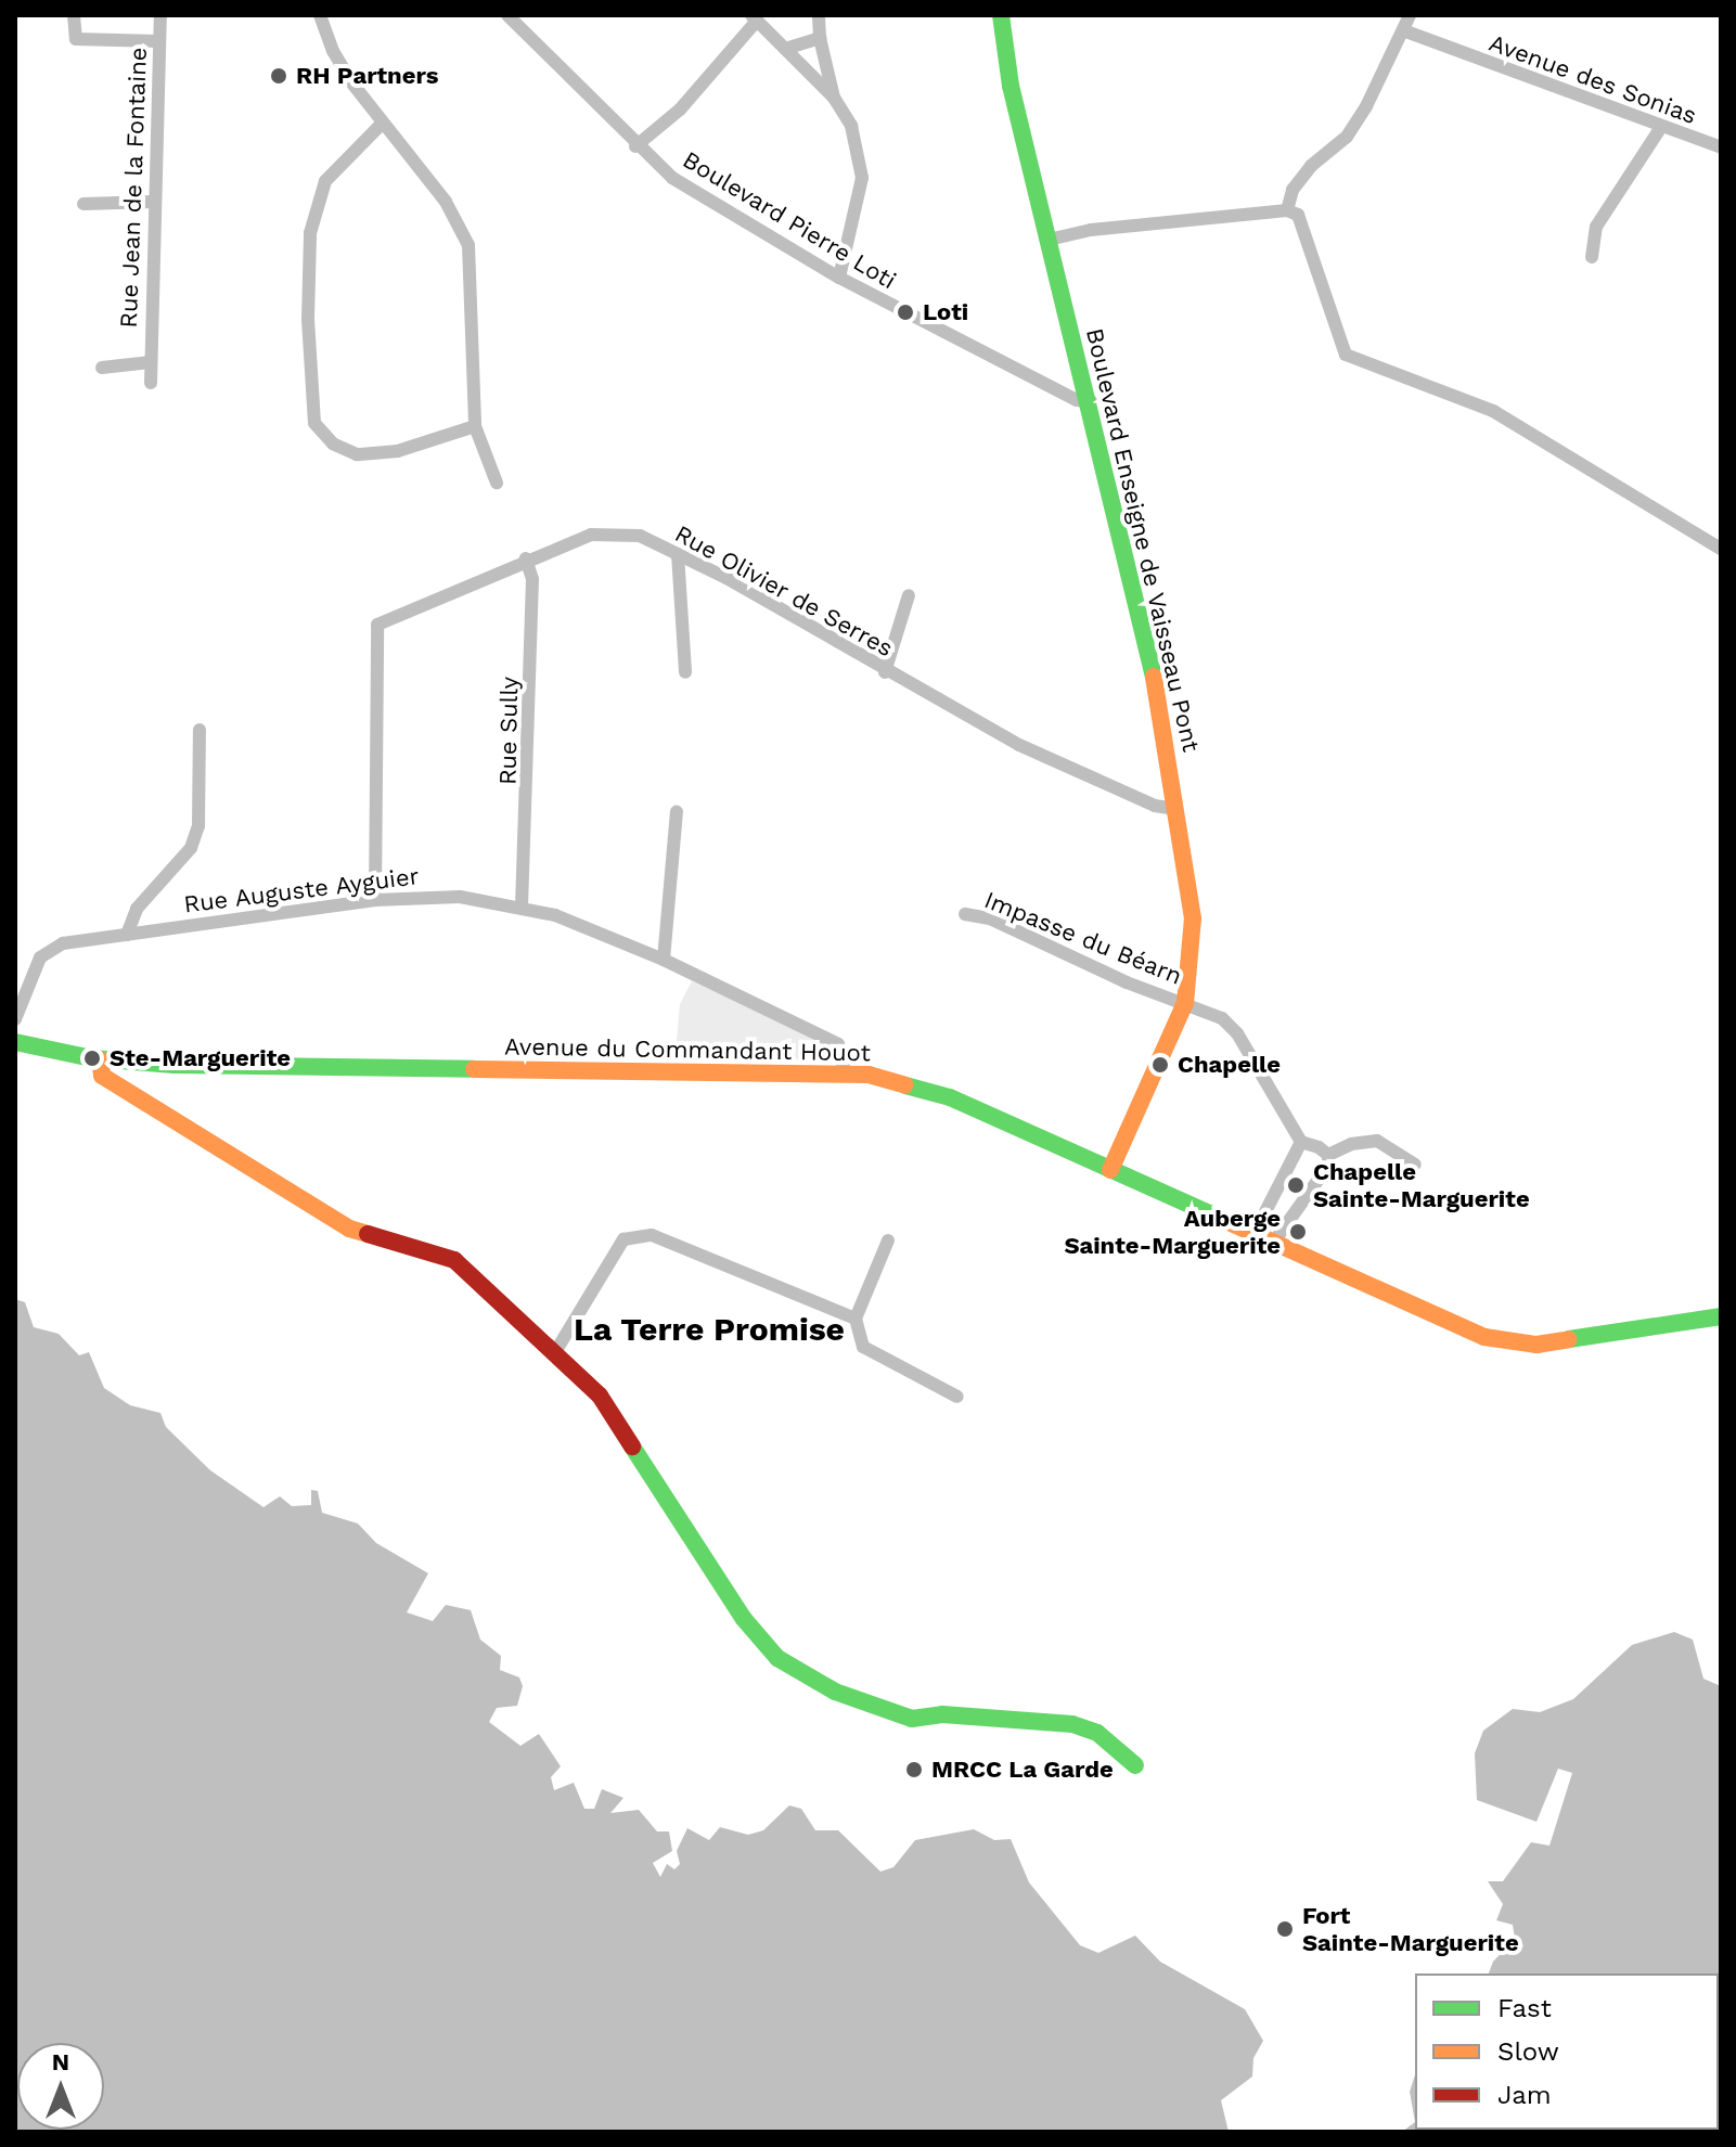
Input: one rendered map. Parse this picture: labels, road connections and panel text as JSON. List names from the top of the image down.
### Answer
{
  "streets": {
    "street": [
      "Avenue des Sonias",
      "Rue Jean de la Fontaine",
      "Boulevard Pierre Loti",
      "Boulevard Enseigne de Vaisseau Pont",
      "Rue Olivier de Serres",
      "Rue Sully",
      "Rue Auguste Ayguier",
      "Impasse du Béarn",
      "Avenue du Commandant Houot"
    ]
  },
  "crossings": [
    ["Boulevard Pierre Loti", "Boulevard Enseigne de Vaisseau Pont"],
    ["Boulevard Enseigne de Vaisseau Pont", "Rue Olivier de Serres"],
    ["Boulevard Enseigne de Vaisseau Pont", "Impasse du Béarn"],
    ["Boulevard Enseigne de Vaisseau Pont", "Avenue du Commandant Houot"],
    ["Rue Olivier de Serres", "Rue Sully"],
    ["Rue Olivier de Serres", "Rue Auguste Ayguier"],
    ["Rue Sully", "Rue Auguste Ayguier"],
    ["Rue Auguste Ayguier", "Avenue du Commandant Houot"]
  ],
  "districts": ["La Terre Promise"],
  "places": [
    "RH Partners",
    "Loti",
    "Ste-Marguerite",
    "Chapelle",
    "Chapelle Sainte-Marguerite",
    "Auberge Sainte-Marguerite",
    "MRCC La Garde",
    "Fort Sainte-Marguerite"
  ],
  "legend": ["Fast", "Slow", "Jam"],
  "north": "top"
}
